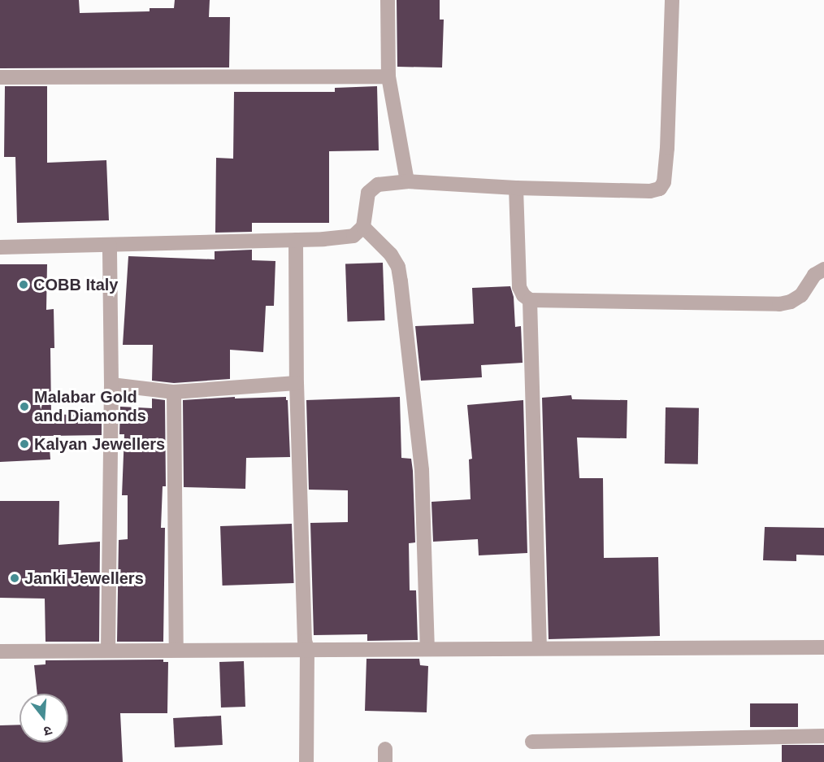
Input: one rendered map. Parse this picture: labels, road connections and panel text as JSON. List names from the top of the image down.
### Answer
{
  "places": [
    "COBB Italy",
    "Malabar Gold and Diamonds",
    "Kalyan Jewellers",
    "Janki Jewellers"
  ],
  "north": "bottom"
}
